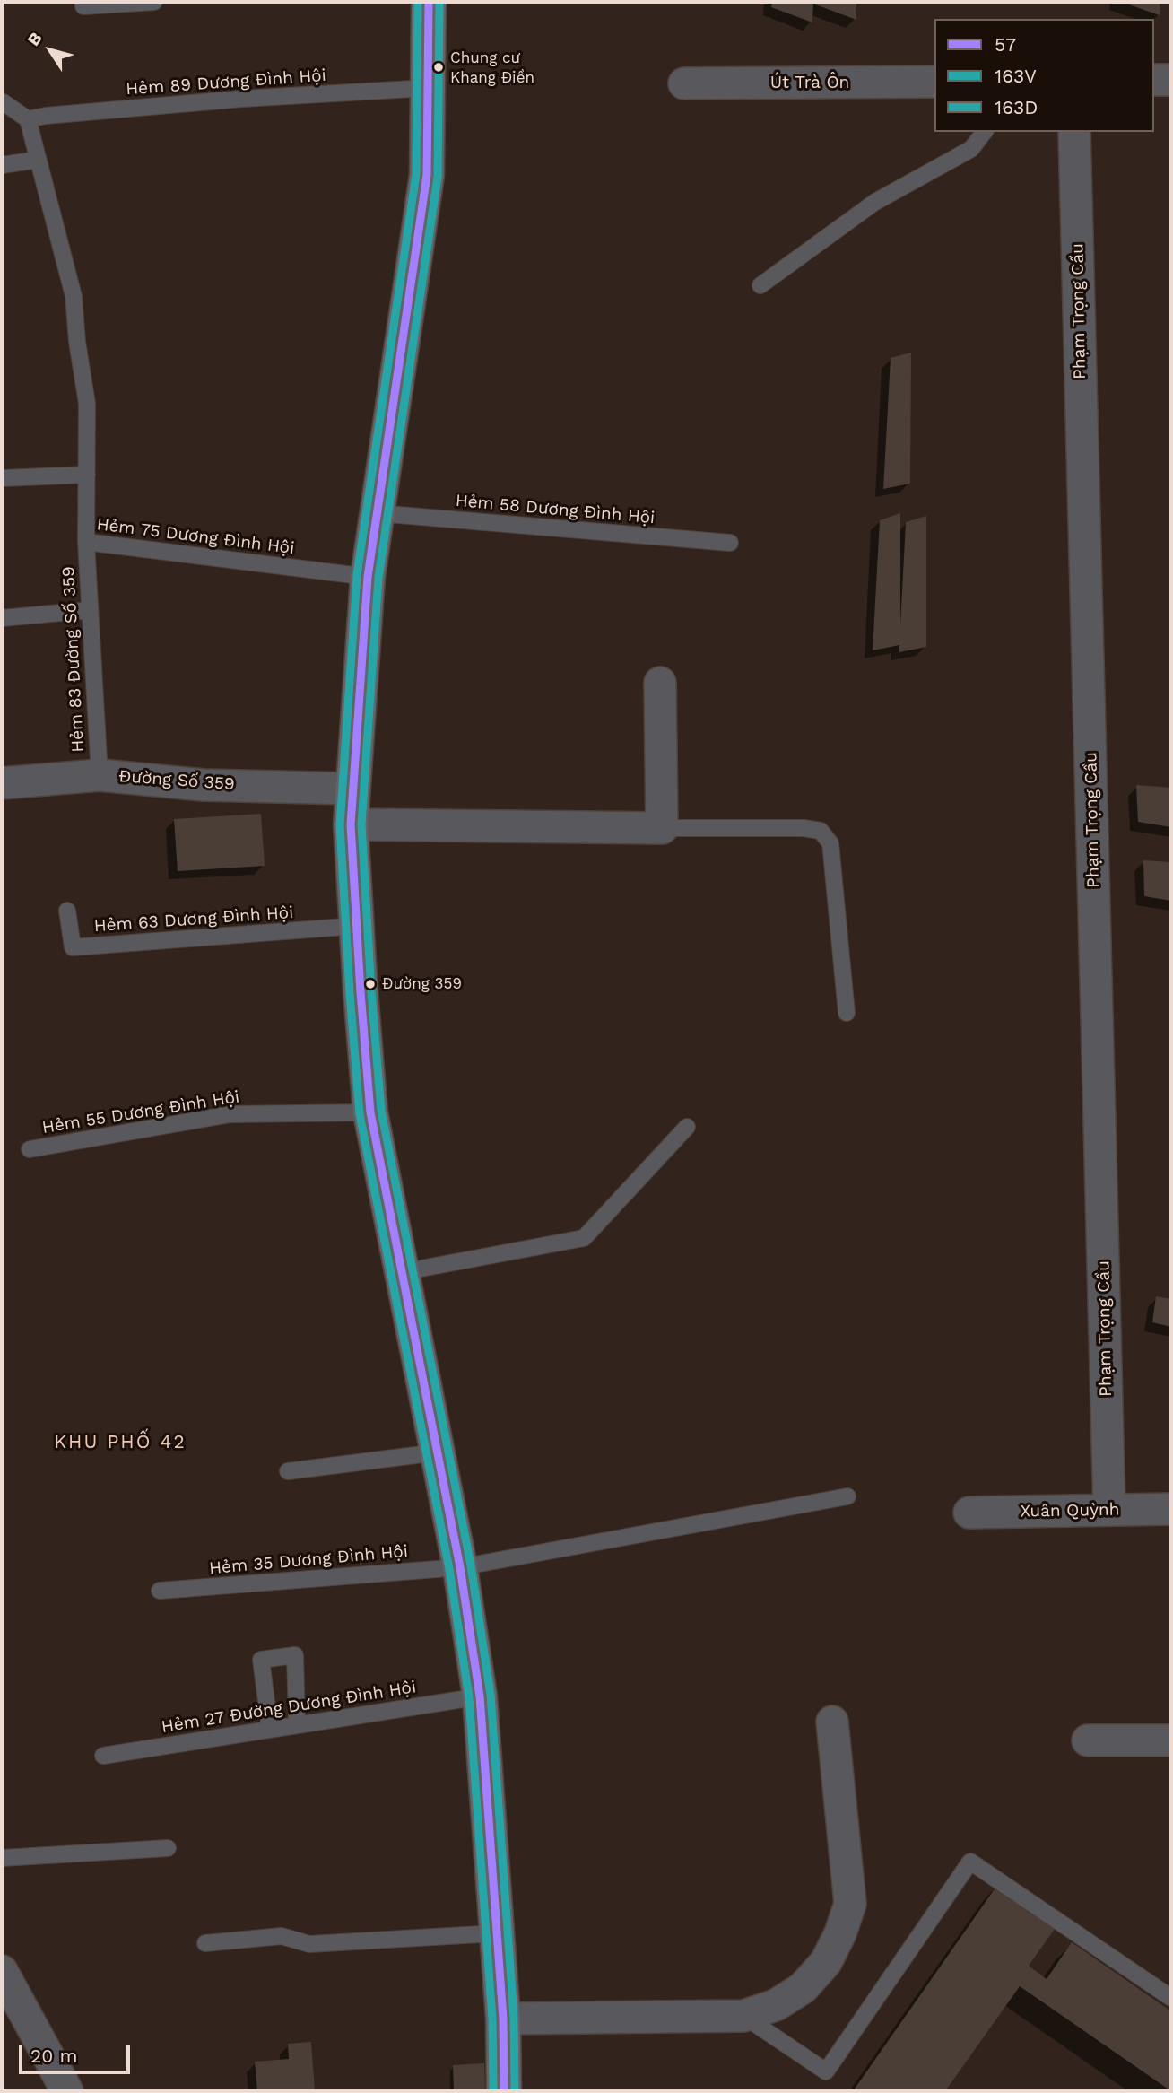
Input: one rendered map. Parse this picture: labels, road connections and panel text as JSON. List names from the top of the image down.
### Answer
{
  "streets": {
    "street": [
      "Út Trà Ôn",
      "Phạm Trọng Cầu",
      "Đường Số 359",
      "Xuân Quỳnh"
    ],
    "lane": [
      "Hẻm 89 Dương Đình Hội",
      "Hẻm 58 Dương Đình Hội",
      "Hẻm 75 Dương Đình Hội",
      "Hẻm 83 Đường Số 359",
      "Hẻm 63 Dương Đình Hội",
      "Hẻm 55 Dương Đình Hội",
      "Hẻm 35 Dương Đình Hội",
      "Hẻm 27 Đường Dương Đình Hội"
    ]
  },
  "crossings": [
    ["Phạm Trọng Cầu", "Xuân Quỳnh"],
    ["Hẻm 75 Dương Đình Hội", "Hẻm 83 Đường Số 359"],
    ["Hẻm 83 Đường Số 359", "Đường Số 359"]
  ],
  "districts": ["KHU PHỐ 42"],
  "places": ["Chung cư Khang Điền", "Đường 359"],
  "lines": ["transit line 57", "transit line 163V", "transit line 163D"],
  "legend": ["57", "163V", "163D"],
  "scale_bar": "20 m",
  "north": "top left"
}
